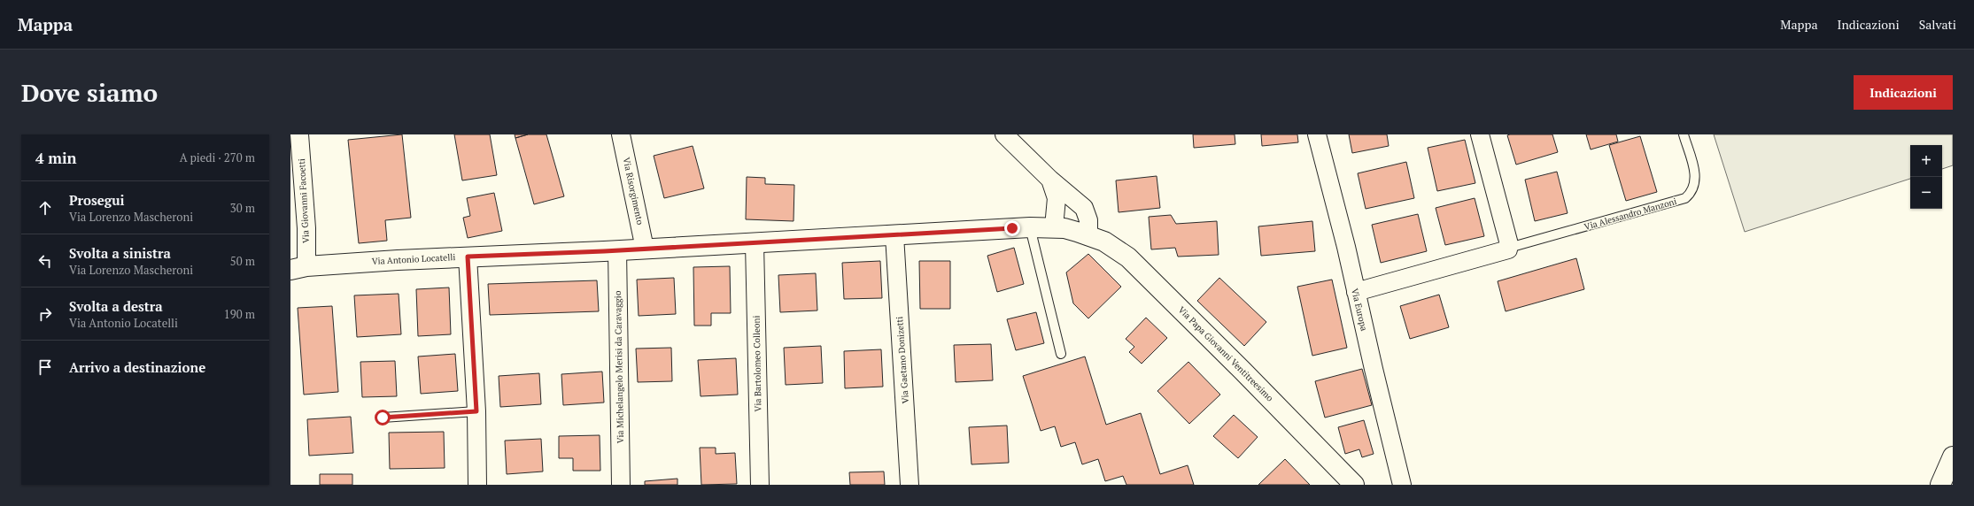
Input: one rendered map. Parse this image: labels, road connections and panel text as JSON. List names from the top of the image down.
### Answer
{
  "streets": {
    "main road": ["Via Antonio Locatelli", "Via Papa Giovanni Ventitreesimo"],
    "street": [
      "Via Risorgimento",
      "Via Giovanni Facoetti",
      "Via Alessandro Manzoni",
      "Via Europa",
      "Via Gaetano Donizetti",
      "Via Bartolomeo Colleoni",
      "Via Michelangelo Merisi da Caravaggio"
    ]
  },
  "crossings": [
    ["Via Risorgimento", "Via Antonio Locatelli"],
    ["Via Giovanni Facoetti", "Via Antonio Locatelli"],
    ["Via Alessandro Manzoni", "Via Europa"],
    ["Via Antonio Locatelli", "Via Papa Giovanni Ventitreesimo"],
    ["Via Antonio Locatelli", "Via Gaetano Donizetti"],
    ["Via Antonio Locatelli", "Via Bartolomeo Colleoni"],
    ["Via Antonio Locatelli", "Via Michelangelo Merisi da Caravaggio"]
  ],
  "page": {
    "header": "Mappa",
    "nav": ["Mappa", "Indicazioni", "Salvati"],
    "buttons": "Indicazioni",
    "title": "Dove siamo",
    "heading": ["4 min", "A piedi · 270 m"],
    "map_buttons": ["+", "−"],
    "list": [
      ["Prosegui", "Via Lorenzo Mascheroni", "30 m"],
      ["Svolta a sinistra", "Via Lorenzo Mascheroni", "50 m"],
      ["Svolta a destra", "Via Antonio Locatelli", "190 m"],
      "Arrivo a destinazione"
    ]
  }
}
